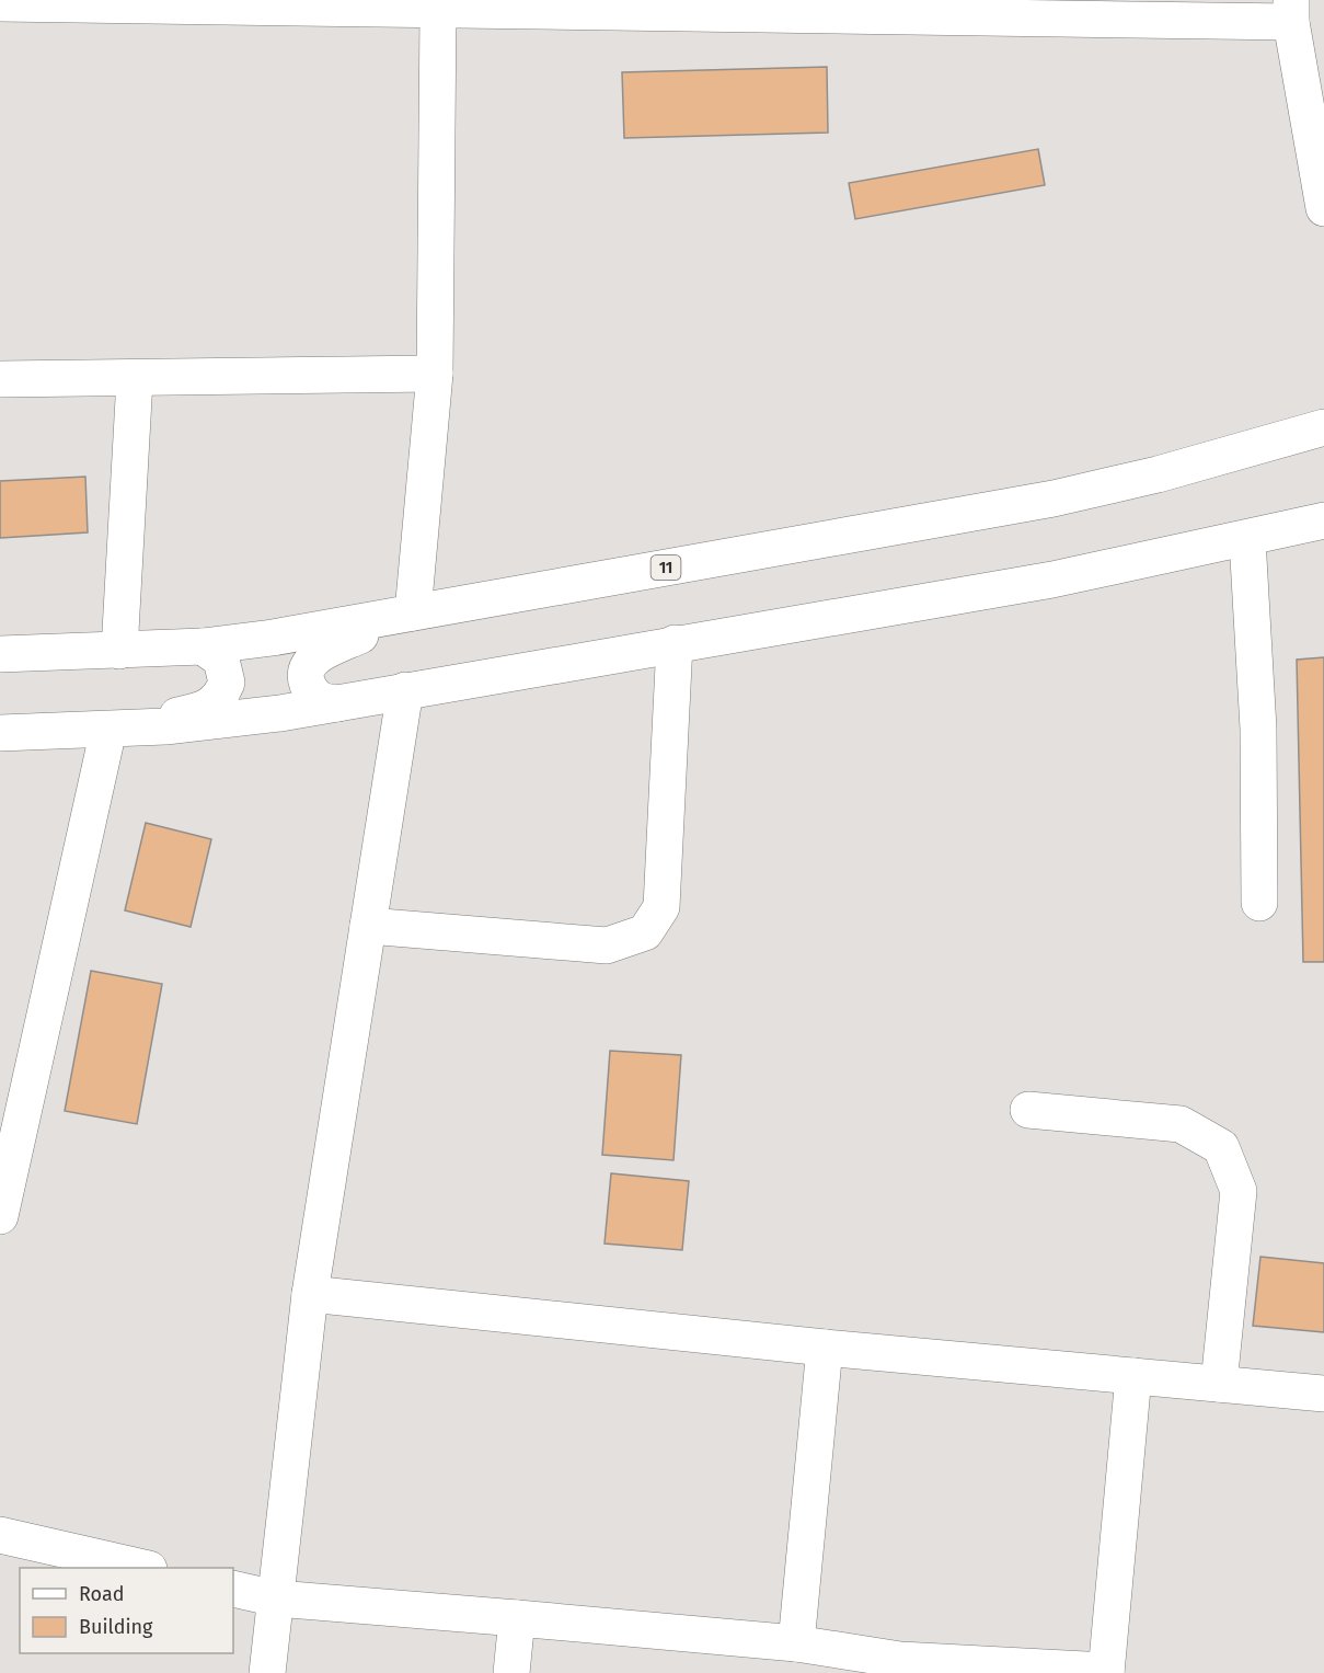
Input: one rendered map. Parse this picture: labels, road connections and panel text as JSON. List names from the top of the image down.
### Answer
{
  "streets": {
    "main road": ["11"]
  },
  "legend": ["Road", "Building"]
}
